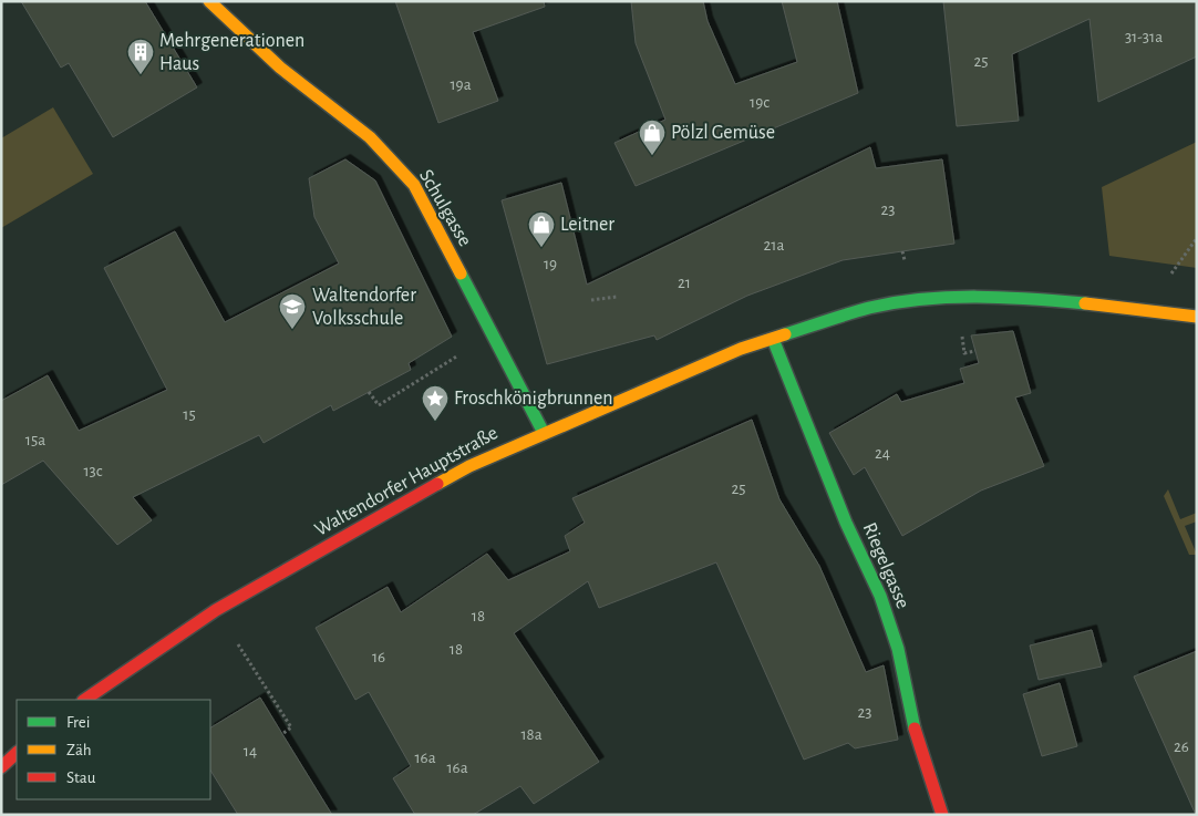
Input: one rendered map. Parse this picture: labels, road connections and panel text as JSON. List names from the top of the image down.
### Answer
{
  "streets": {
    "main road": ["Schulgasse", "Waltendorfer Hauptstraße", "Riegelgasse"]
  },
  "crossings": [
    ["Schulgasse", "Waltendorfer Hauptstraße"],
    ["Waltendorfer Hauptstraße", "Riegelgasse"]
  ],
  "places": {
    "building": ["Mehrgenerationen Haus"],
    "shop": ["Pölzl Gemüse", "Leitner"],
    "school or university": ["Waltendorfer Volksschule"],
    "place": ["Froschkönigbrunnen"]
  },
  "house_numbers": [
    "31-31a",
    "25",
    "19a",
    "19c",
    "23",
    "21a",
    "19",
    "21",
    "15",
    "15a",
    "24",
    "13c",
    "25",
    "18",
    "18",
    "16",
    "23",
    "18a",
    "26",
    "14",
    "16a",
    "16a"
  ],
  "legend": ["Frei", "Zäh", "Stau"]
}
